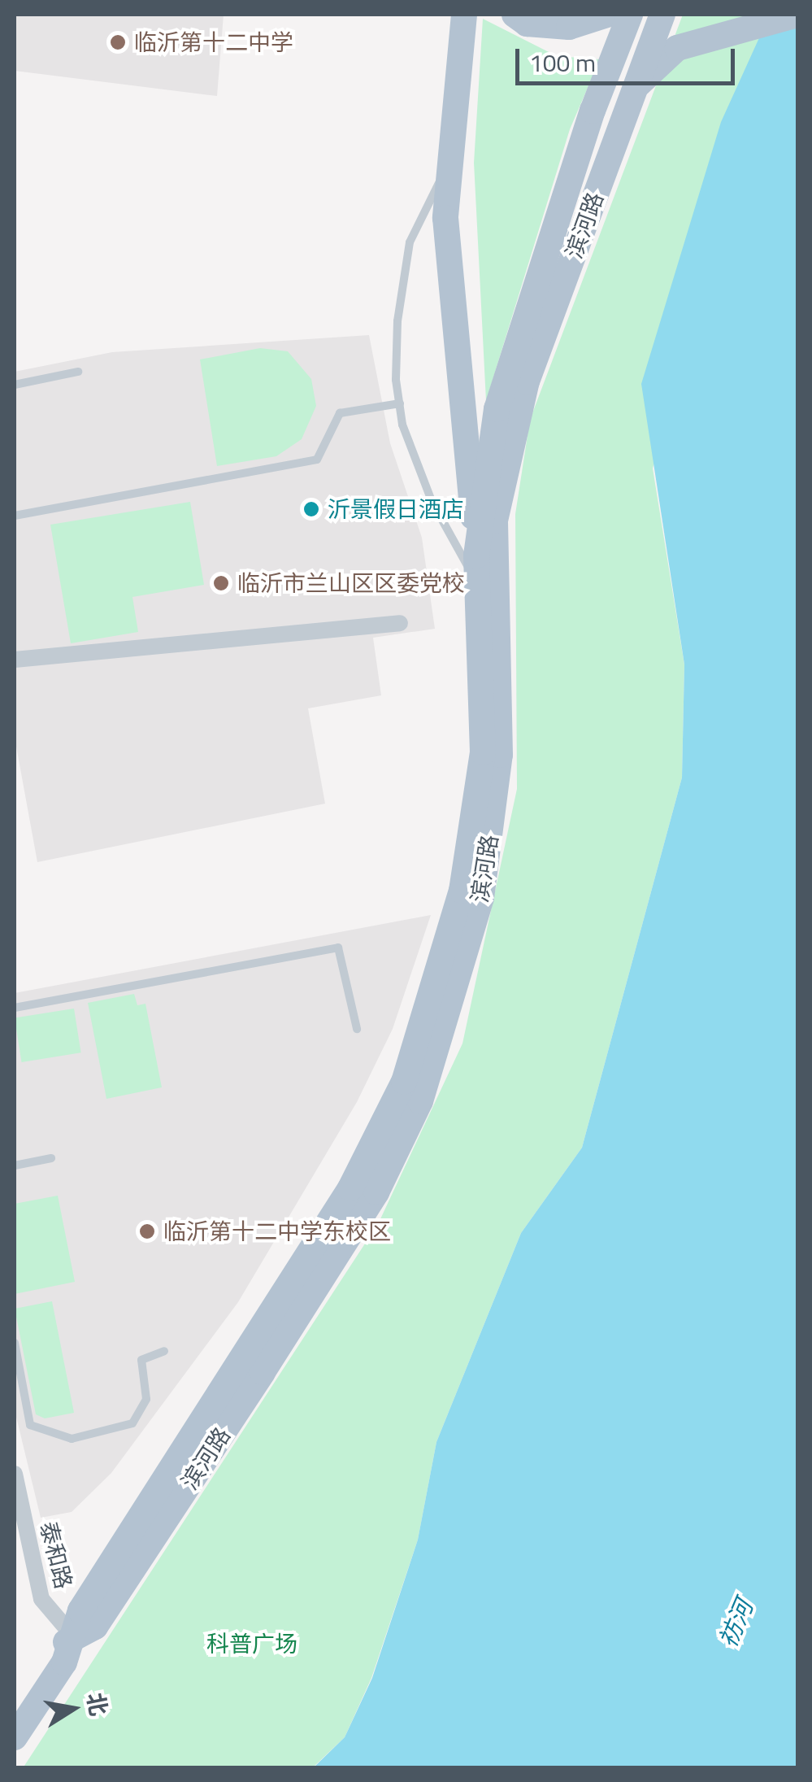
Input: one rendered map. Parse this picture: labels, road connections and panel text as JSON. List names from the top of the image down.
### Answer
{
  "streets": {
    "main road": ["滨河路"],
    "street": ["泰和路"]
  },
  "crossings": [
    ["滨河路", "泰和路"]
  ],
  "water": ["祊河"],
  "parks": ["科普广场"],
  "places": [
    "临沂第十二中学",
    "沂景假日酒店",
    "临沂市兰山区区委党校",
    "临沂第十二中学东校区"
  ],
  "scale_bar": "100 m",
  "north": "right"
}
